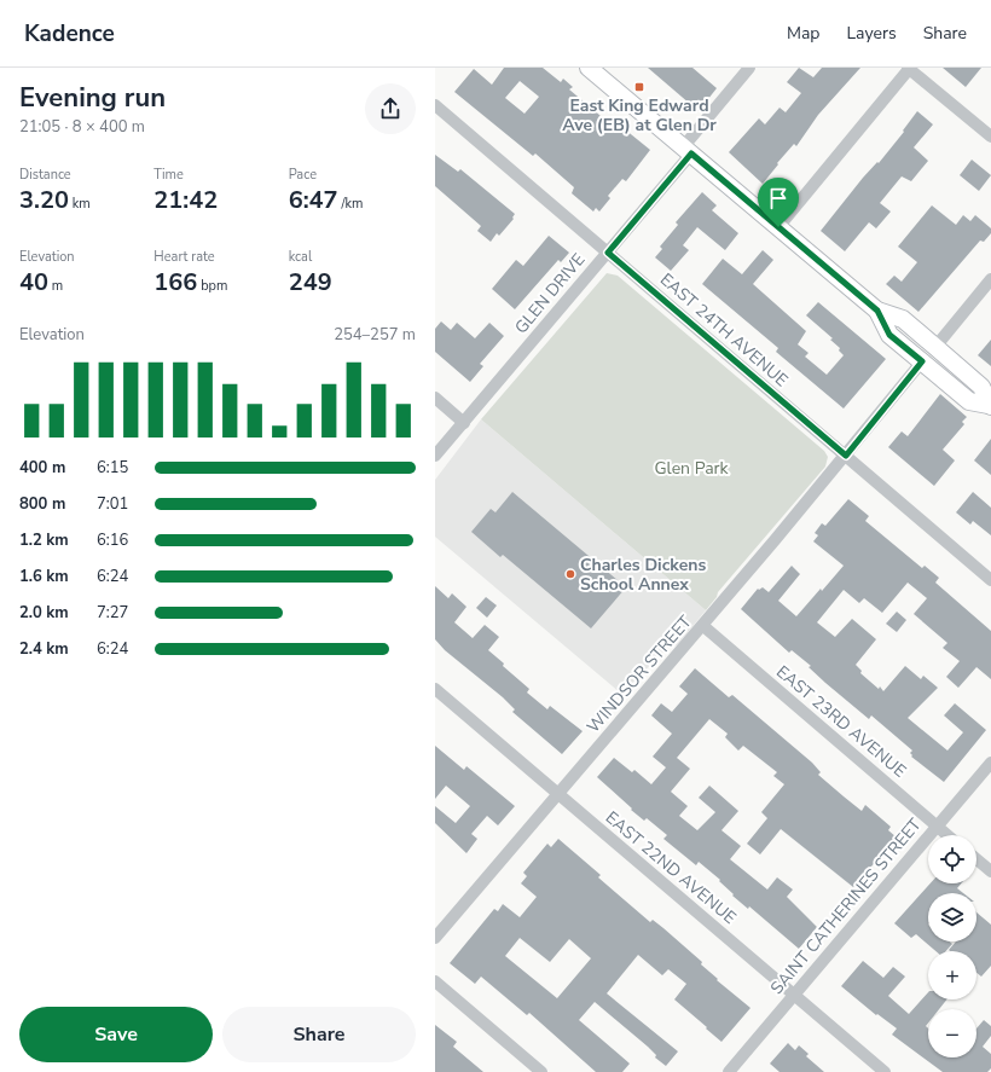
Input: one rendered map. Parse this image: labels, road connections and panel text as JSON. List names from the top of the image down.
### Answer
{
  "streets": {
    "street": [
      "GLEN DRIVE",
      "EAST 24TH AVENUE",
      "WINDSOR STREET",
      "EAST 23RD AVENUE",
      "EAST 22ND AVENUE",
      "SAINT CATHERINES STREET"
    ]
  },
  "crossings": [
    ["GLEN DRIVE", "EAST 24TH AVENUE"],
    ["EAST 24TH AVENUE", "WINDSOR STREET"],
    ["WINDSOR STREET", "EAST 23RD AVENUE"],
    ["WINDSOR STREET", "EAST 22ND AVENUE"],
    ["EAST 23RD AVENUE", "SAINT CATHERINES STREET"],
    ["EAST 22ND AVENUE", "SAINT CATHERINES STREET"]
  ],
  "parks": ["Glen Park"],
  "places": {
    "transit": ["East King Edward Ave (EB) at Glen Dr"],
    "other": ["Charles Dickens School Annex"]
  },
  "page": {
    "header": "Kadence",
    "nav": ["Map", "Layers", "Share"],
    "heading": ["Evening run", "21:05 · 8 × 400 m"],
    "stats": [
      ["Distance", "3.20 km"],
      ["Time", "21:42"],
      ["Pace", "6:47 /km"],
      ["Elevation", "40 m"],
      ["Heart rate", "166 bpm"],
      ["kcal", "249"]
    ],
    "chart": ["Elevation", "254–257 m"],
    "list": [
      {
        "name": "400 m",
        "note": "6:15"
      },
      {
        "name": "800 m",
        "note": "7:01"
      },
      {
        "name": "1.2 km",
        "note": "6:16"
      },
      {
        "name": "1.6 km",
        "note": "6:24"
      },
      {
        "name": "2.0 km",
        "note": "7:27"
      },
      {
        "name": "2.4 km",
        "note": "6:24"
      }
    ],
    "map_buttons": ["+", "−"],
    "buttons": ["Save", "Share"]
  }
}
